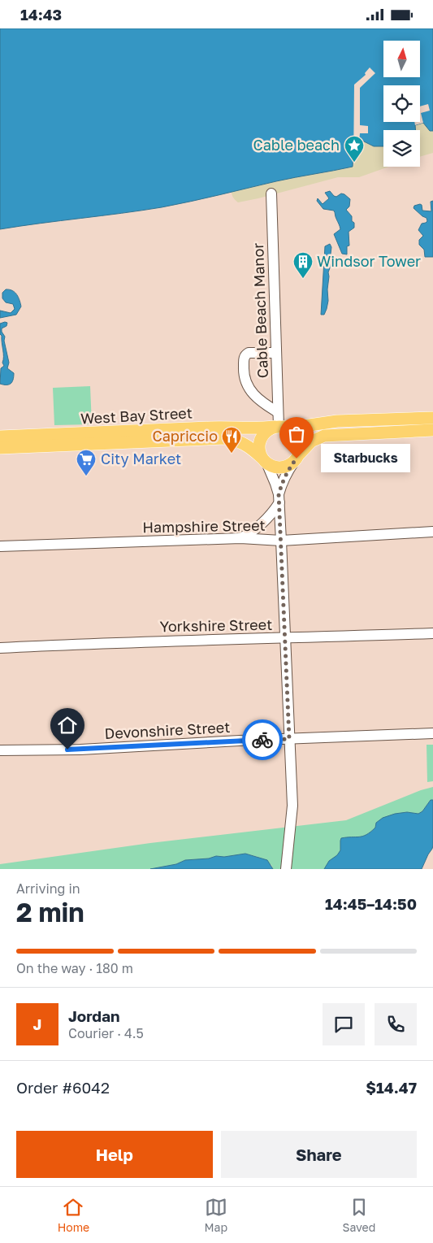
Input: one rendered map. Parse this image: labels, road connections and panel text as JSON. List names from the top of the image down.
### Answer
{
  "streets": {
    "main road": ["West Bay Street"],
    "street": [
      "Cable Beach Manor",
      "Hampshire Street",
      "Yorkshire Street",
      "Devonshire Street"
    ]
  },
  "crossings": [
    ["Cable Beach Manor", "West Bay Street"]
  ],
  "places": {
    "place": ["Cable beach"],
    "building": ["Windsor Tower"],
    "restaurant": ["Capriccio"],
    "other": ["Starbucks"],
    "supermarket": ["City Market"]
  },
  "north": "top",
  "page": {
    "status": "14:43",
    "bubble": "Starbucks",
    "heading": ["2 min", "Arriving in", "14:45–14:50"],
    "panel": [
      "Jordan",
      "Courier · 4.5",
      "Order #6042",
      "$14.47"
    ],
    "bar": "On the way · 180 m",
    "round": "J",
    "buttons": ["Help", "Share"],
    "tabs": ["Home", "Map", "Saved"]
  }
}
